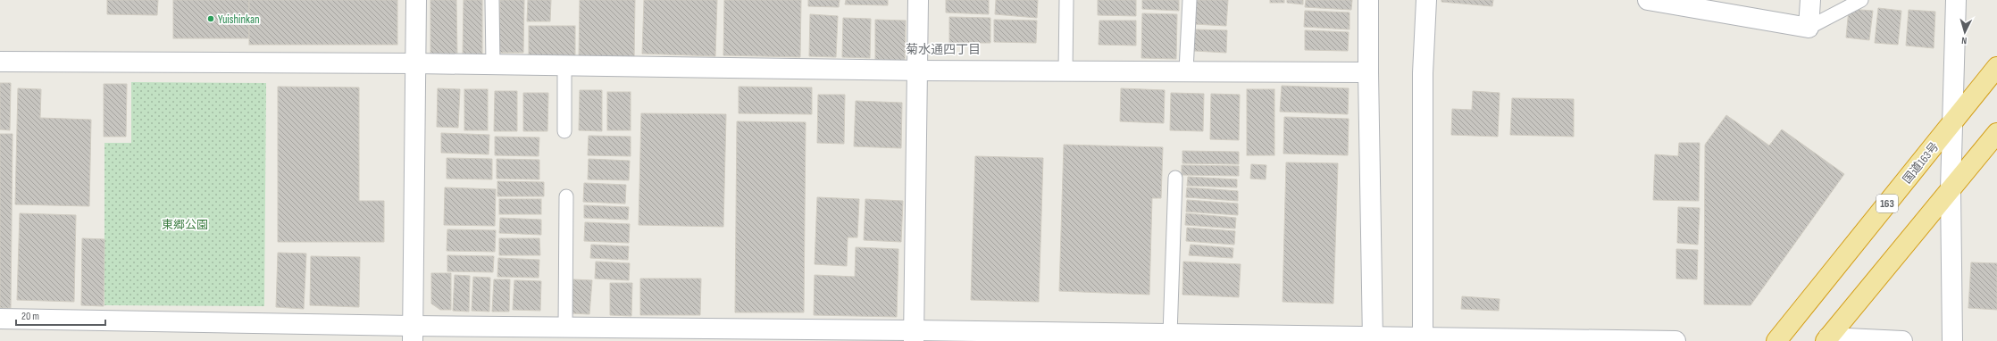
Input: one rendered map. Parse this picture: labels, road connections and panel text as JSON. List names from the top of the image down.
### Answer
{
  "streets": {
    "highway": ["国道163号", "163"]
  },
  "districts": ["菊水通四丁目"],
  "parks": ["東郷公園"],
  "places": ["Yuishinkan"],
  "scale_bar": "20 m",
  "north": "bottom"
}
